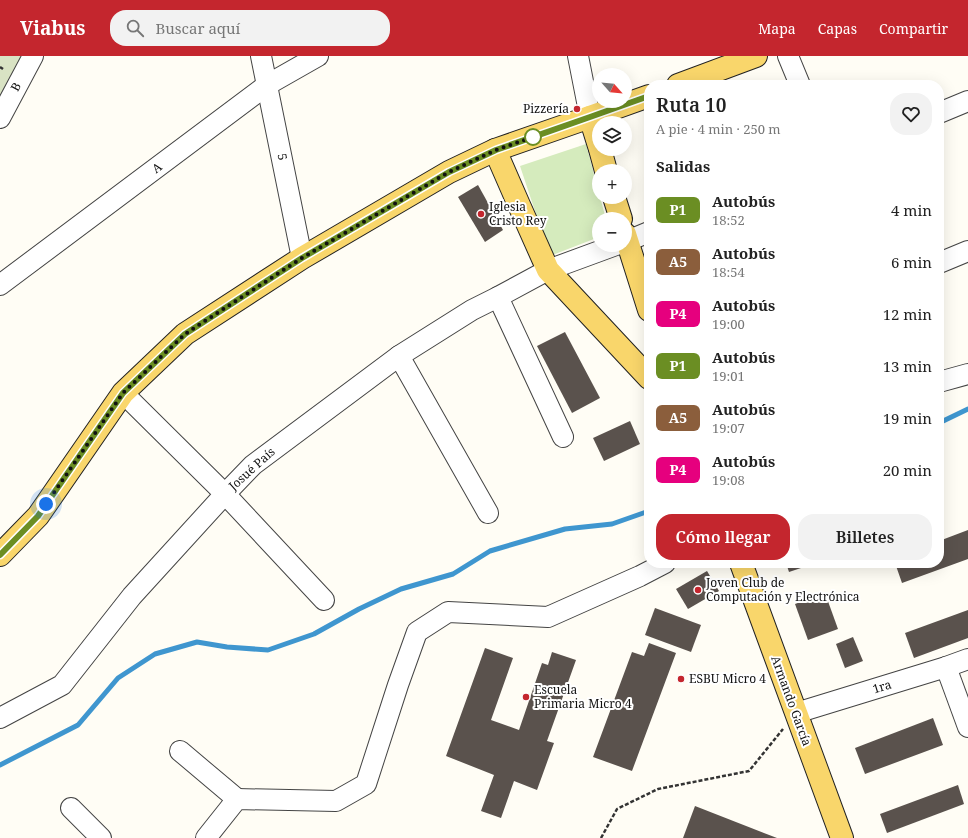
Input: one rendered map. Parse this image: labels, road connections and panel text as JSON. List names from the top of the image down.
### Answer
{
  "streets": {
    "main road": ["Armando García"],
    "street": [
      "B",
      "5",
      "A",
      "Josué País",
      "1ra"
    ]
  },
  "crossings": [
    ["5", "A"],
    ["1ra", "Armando García"]
  ],
  "places": [
    "Pizzería",
    "Iglesia Cristo Rey",
    "Joven Club de Computación y Electrónica",
    "ESBU Micro 4",
    "Escuela Primaria Micro 4"
  ],
  "lines": ["bus line P1"],
  "north": "bottom right",
  "page": {
    "header": "Viabus",
    "search": "Buscar aquí",
    "nav": ["Mapa", "Capas", "Compartir"],
    "map_buttons": ["+", "−"],
    "heading": [
      ["Ruta 10", "A pie · 4 min · 250 m"],
      "Salidas"
    ],
    "list": [
      {
        "mark": "P1",
        "name": "Autobús",
        "note": "18:52",
        "value": "4 min"
      },
      {
        "mark": "A5",
        "name": "Autobús",
        "note": "18:54",
        "value": "6 min"
      },
      {
        "mark": "P4",
        "name": "Autobús",
        "note": "19:00",
        "value": "12 min"
      },
      {
        "mark": "P1",
        "name": "Autobús",
        "note": "19:01",
        "value": "13 min"
      },
      {
        "mark": "A5",
        "name": "Autobús",
        "note": "19:07",
        "value": "19 min"
      },
      {
        "mark": "P4",
        "name": "Autobús",
        "note": "19:08",
        "value": "20 min"
      }
    ],
    "buttons": ["Cómo llegar", "Billetes"]
  }
}
